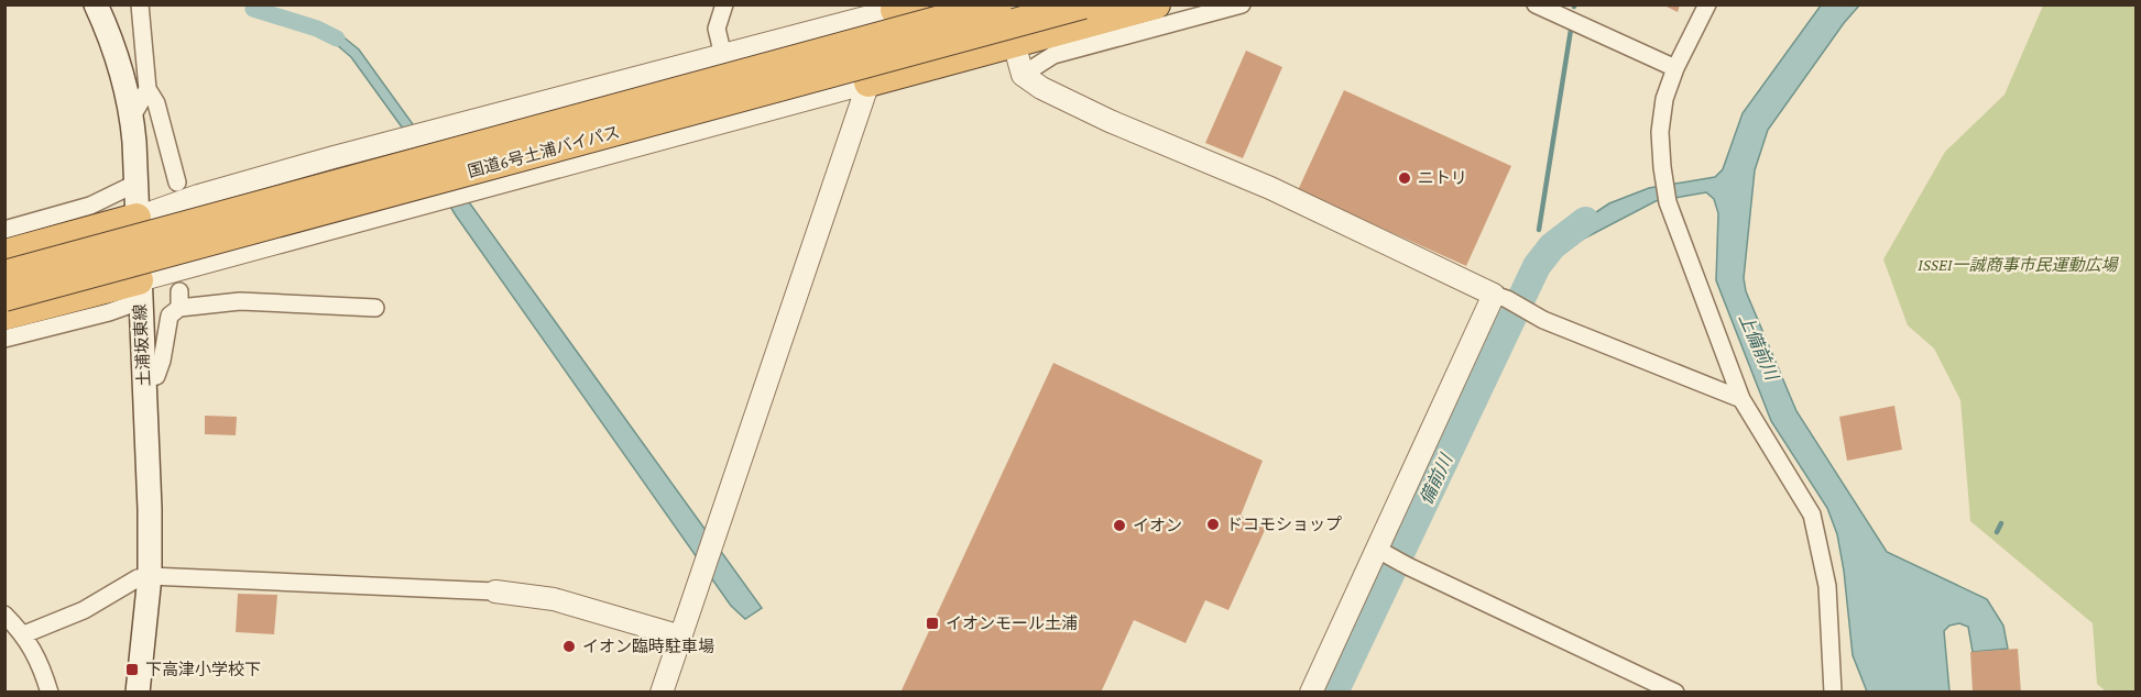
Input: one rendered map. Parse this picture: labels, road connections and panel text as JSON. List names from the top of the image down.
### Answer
{
  "streets": {
    "highway": ["国道6号土浦バイパス"],
    "main road": ["土浦坂東線"]
  },
  "water": ["上備前川", "備前川"],
  "parks": ["ISSEI一誠商事市民運動広場"],
  "places": {
    "other": [
      "ニトリ",
      "ドコモショップ",
      "イオン",
      "イオン臨時駐車場"
    ],
    "transit": ["イオンモール土浦", "下高津小学校下"]
  }
}
